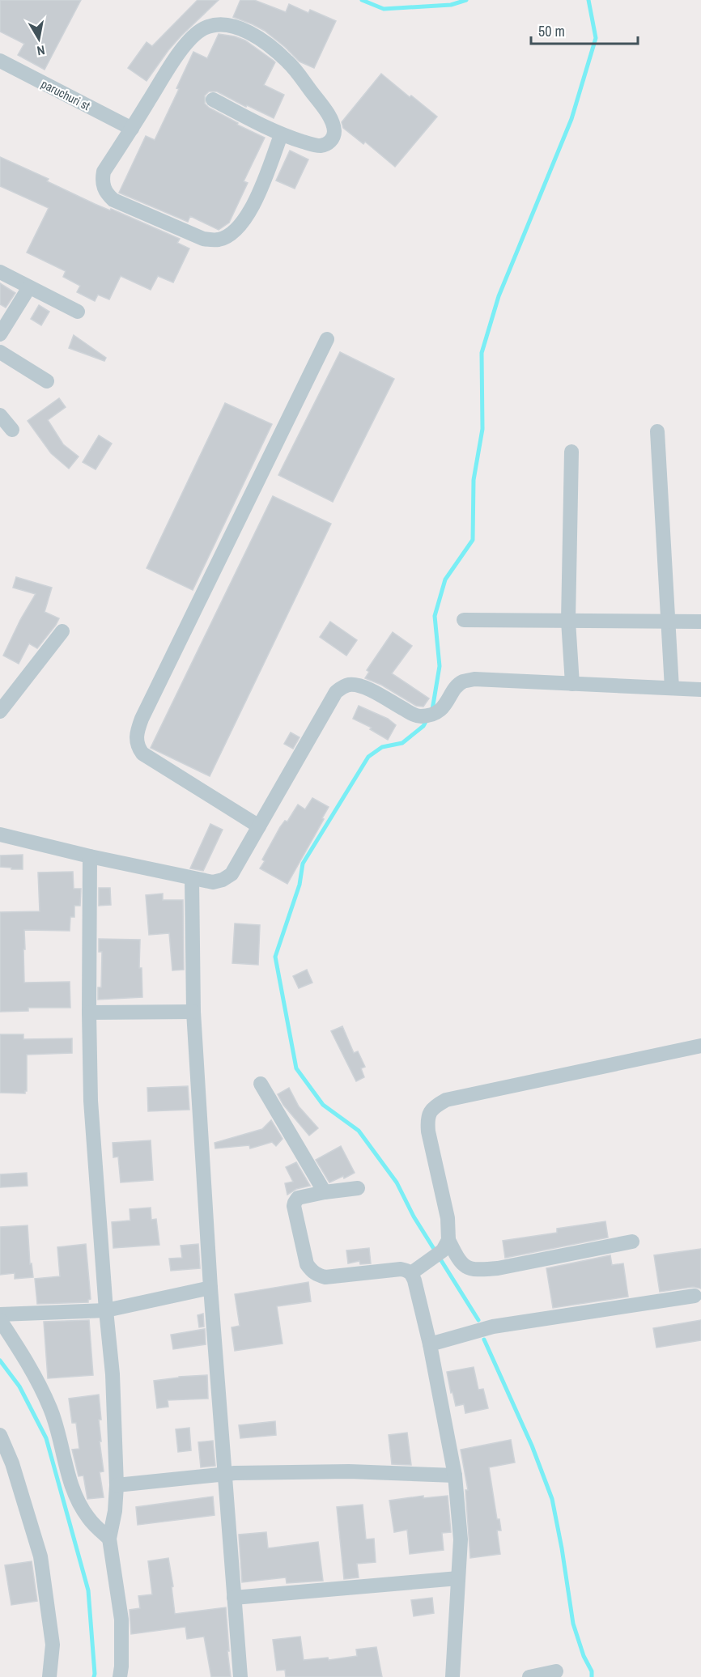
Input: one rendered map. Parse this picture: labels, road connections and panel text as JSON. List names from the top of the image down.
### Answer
{
  "streets": {
    "street": ["paruchuri st"]
  },
  "scale_bar": "50 m",
  "north": "bottom"
}
